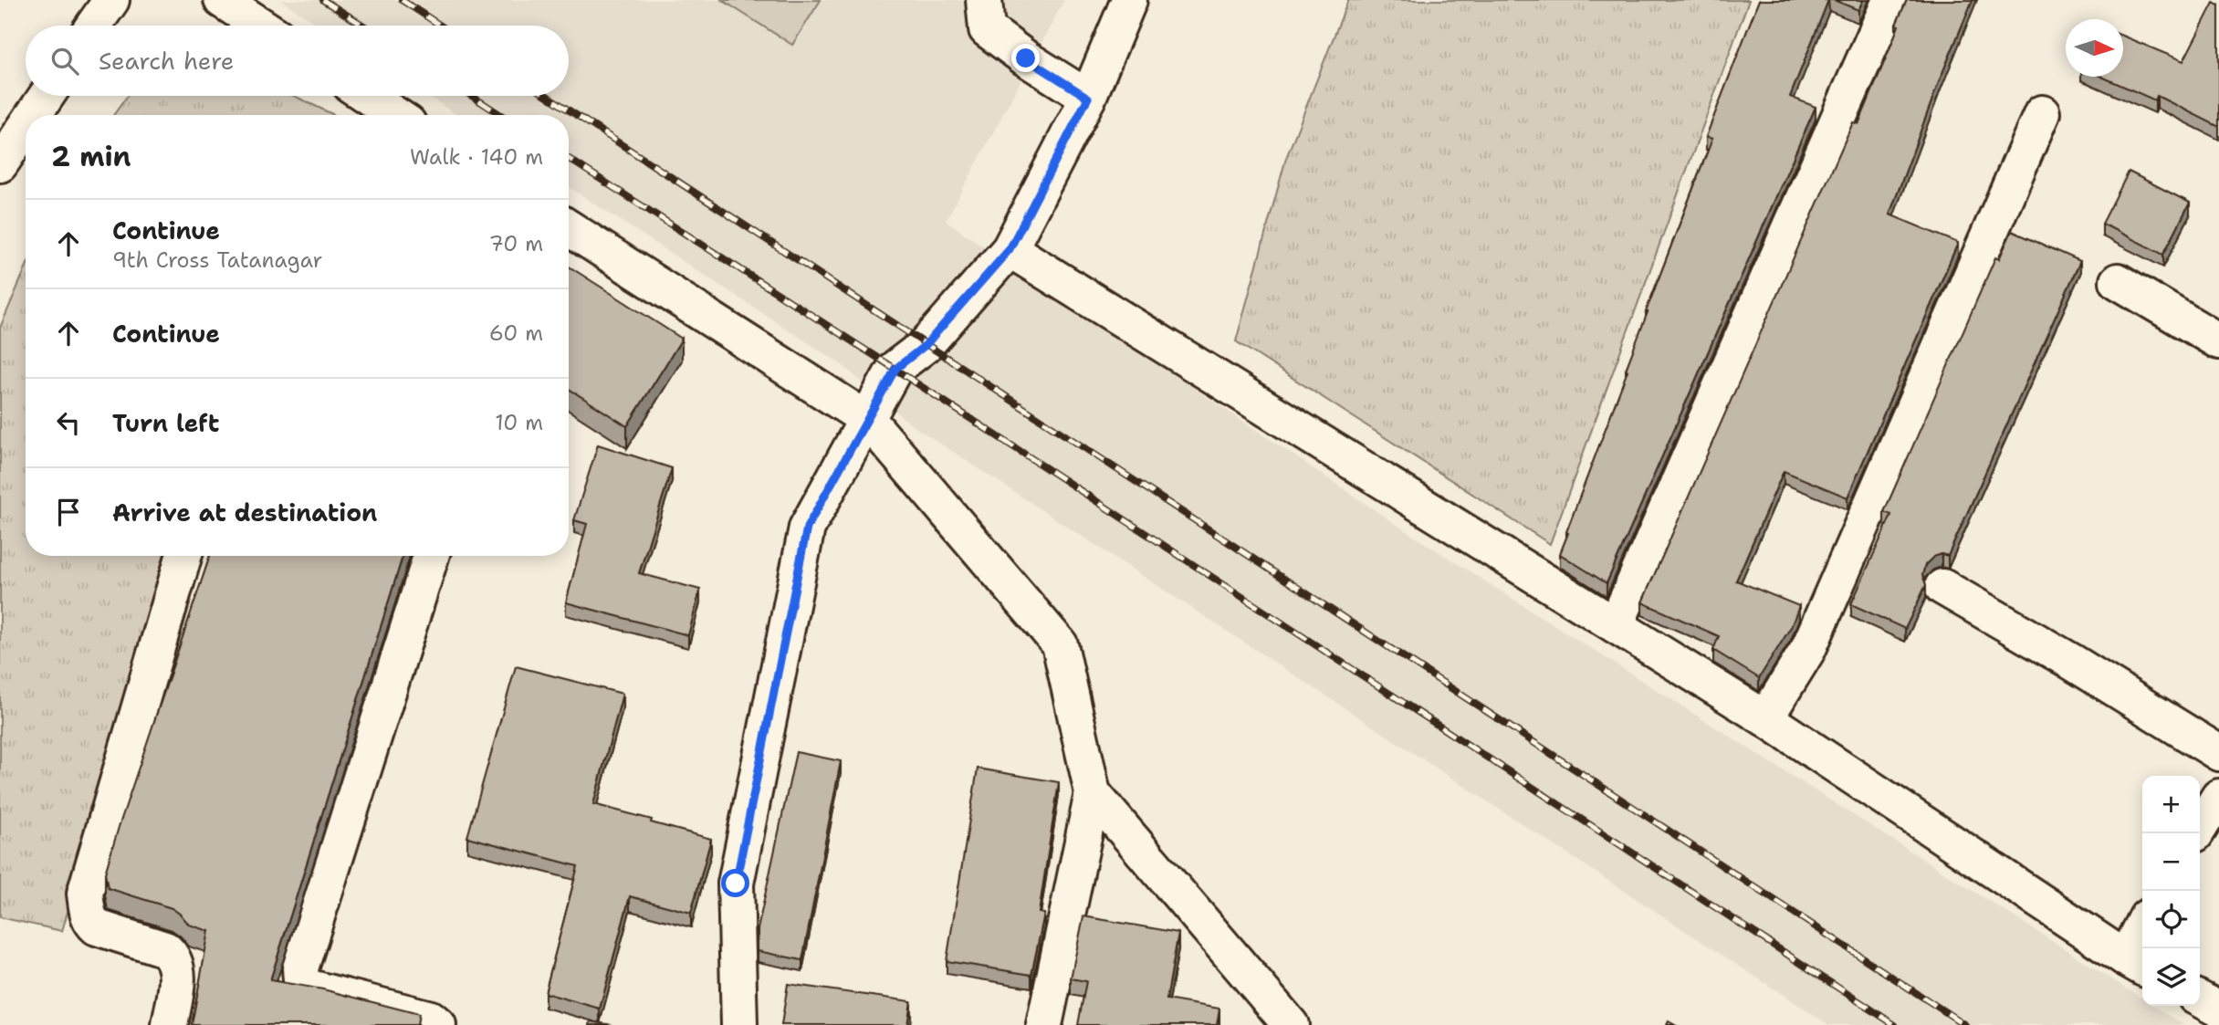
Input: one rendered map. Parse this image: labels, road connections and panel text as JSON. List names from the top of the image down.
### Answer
{
  "north": "right",
  "page": {
    "search": "Search here",
    "heading": ["2 min", "Walk · 140 m"],
    "list": [
      ["Continue", "9th Cross Tatanagar", "70 m"],
      ["Continue", "60 m"],
      ["Turn left", "10 m"],
      "Arrive at destination"
    ],
    "map_buttons": ["+", "−"]
  }
}
